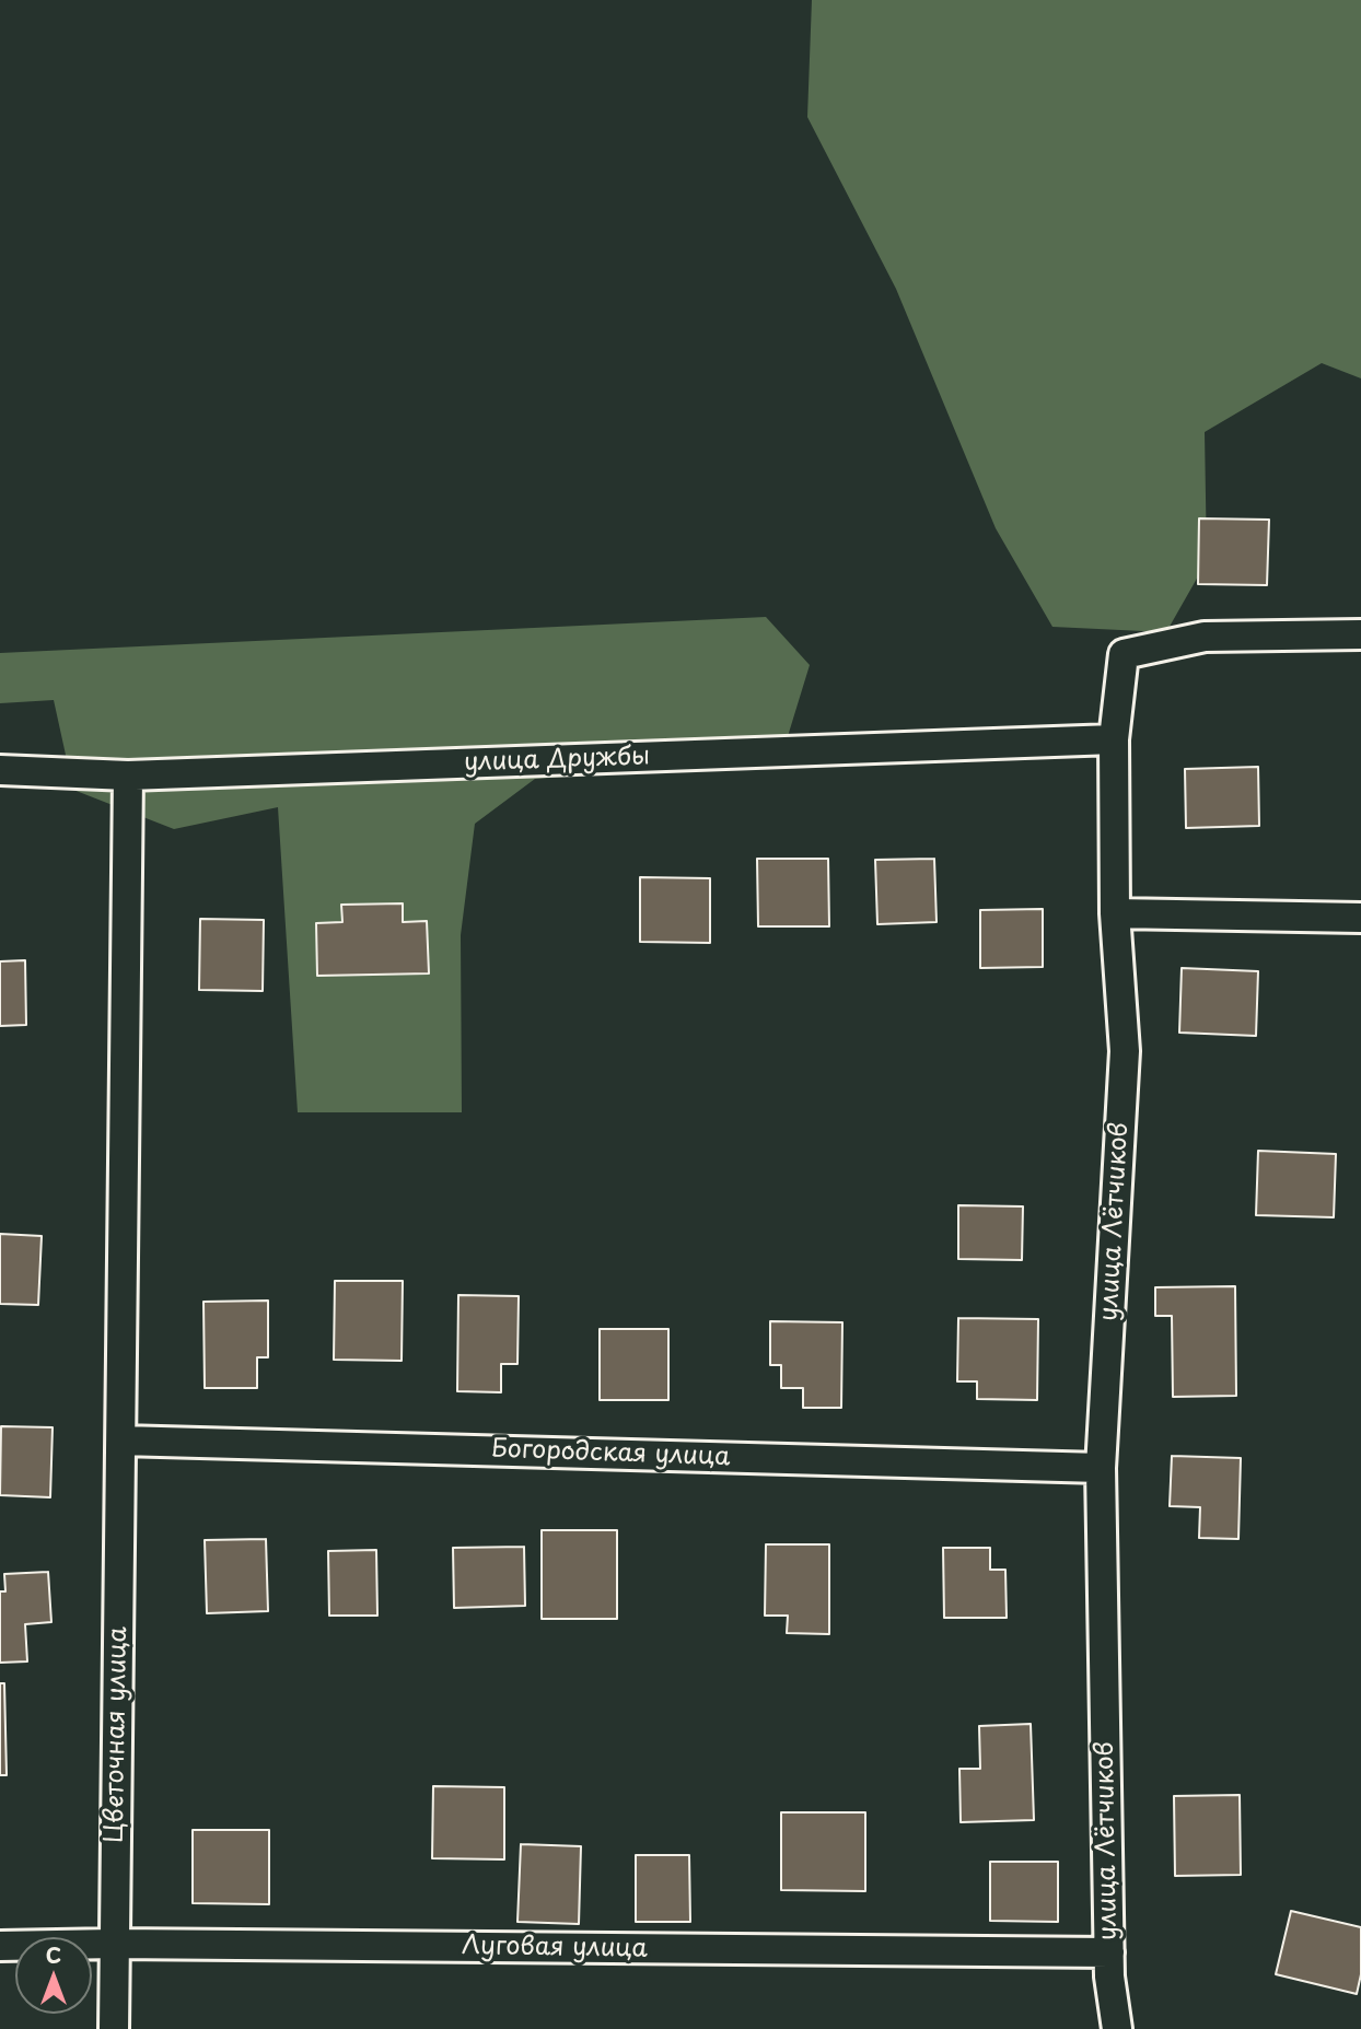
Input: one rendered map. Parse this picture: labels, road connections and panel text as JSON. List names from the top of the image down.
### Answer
{
  "streets": {
    "street": [
      "улица Дружбы",
      "улица Лётчиков",
      "Богородская улица",
      "Цветочная улица",
      "Луговая улица"
    ]
  },
  "crossings": [
    ["улица Дружбы", "улица Лётчиков"],
    ["улица Дружбы", "Цветочная улица"],
    ["улица Лётчиков", "Богородская улица"],
    ["улица Лётчиков", "Луговая улица"],
    ["Богородская улица", "Цветочная улица"],
    ["Цветочная улица", "Луговая улица"]
  ],
  "north": "top"
}
